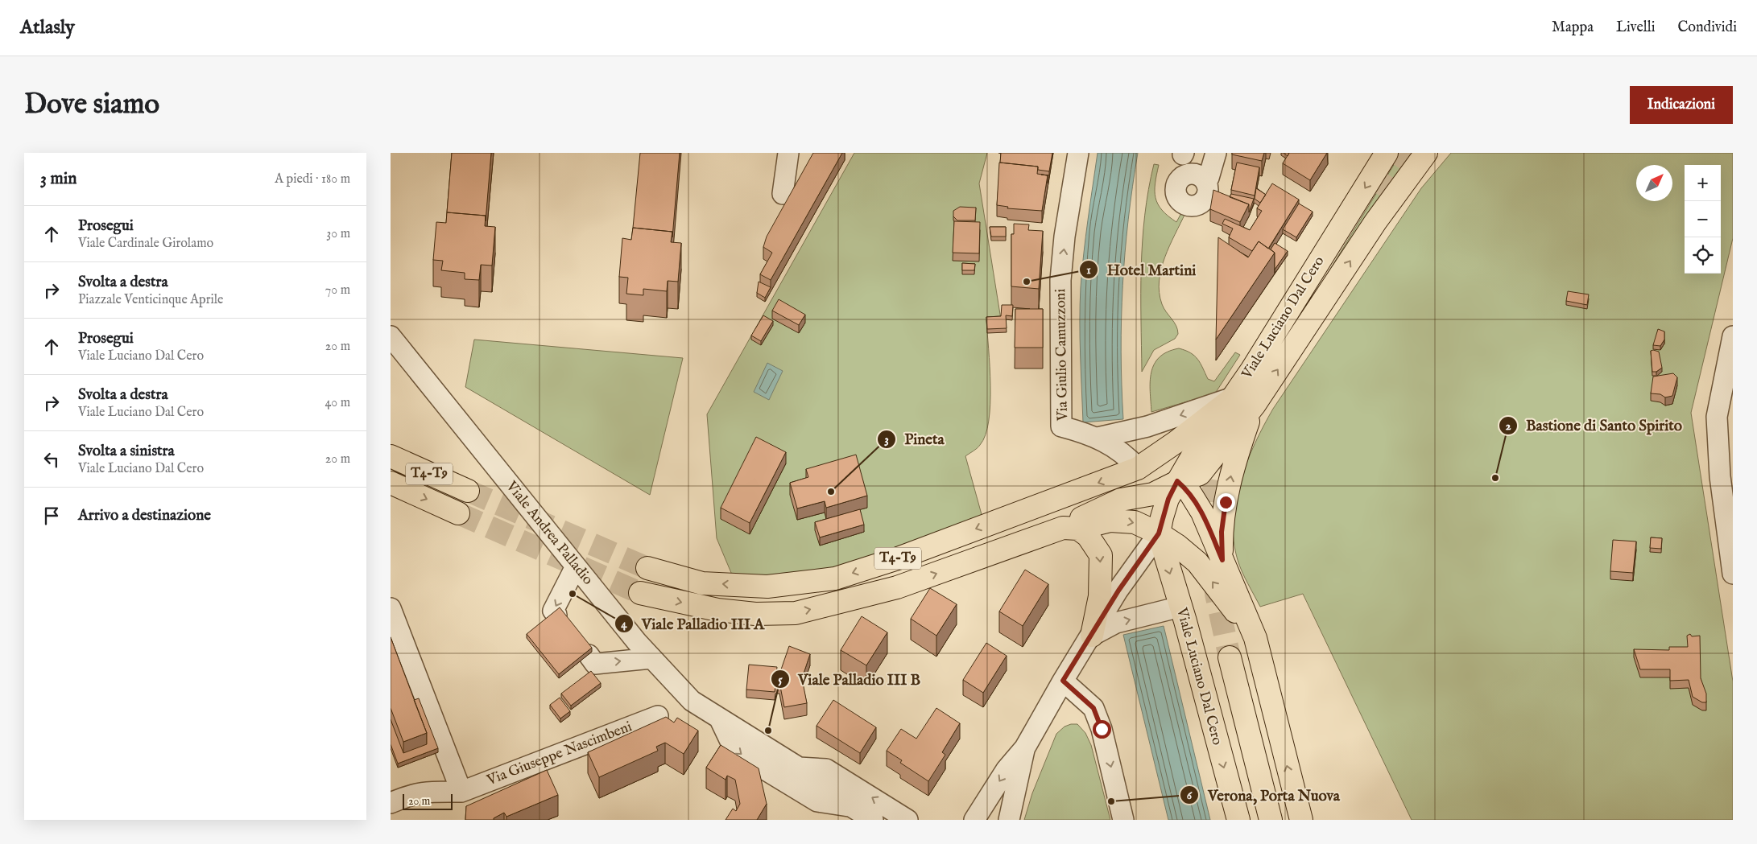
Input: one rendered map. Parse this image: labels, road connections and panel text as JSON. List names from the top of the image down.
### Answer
{
  "streets": {
    "main road": ["Viale Luciano Dal Cero", "T4-T9"],
    "street": ["Via Giulio Camuzzoni", "Viale Andrea Palladio", "Via Giuseppe Nascimbeni"]
  },
  "crossings": [
    ["Viale Luciano Dal Cero", "T4-T9"],
    ["Via Giulio Camuzzoni", "T4-T9"]
  ],
  "one_way": ["Via Giulio Camuzzoni"],
  "places": [
    "Hotel Martini",
    "Bastione di Santo Spirito",
    "Pineta",
    "Viale Palladio III A",
    "Viale Palladio III B",
    "Verona, Porta Nuova"
  ],
  "scale_bar": "20 m",
  "north": "top right",
  "page": {
    "header": "Atlasly",
    "nav": ["Mappa", "Livelli", "Condividi"],
    "buttons": "Indicazioni",
    "title": "Dove siamo",
    "heading": ["3 min", "A piedi · 180 m"],
    "map_buttons": ["+", "−"],
    "list": [
      ["Prosegui", "Viale Cardinale Girolamo", "30 m"],
      ["Svolta a destra", "Piazzale Venticinque Aprile", "70 m"],
      ["Prosegui", "Viale Luciano Dal Cero", "20 m"],
      ["Svolta a destra", "Viale Luciano Dal Cero", "40 m"],
      ["Svolta a sinistra", "Viale Luciano Dal Cero", "20 m"],
      "Arrivo a destinazione"
    ],
    "scale": "20 m"
  }
}
